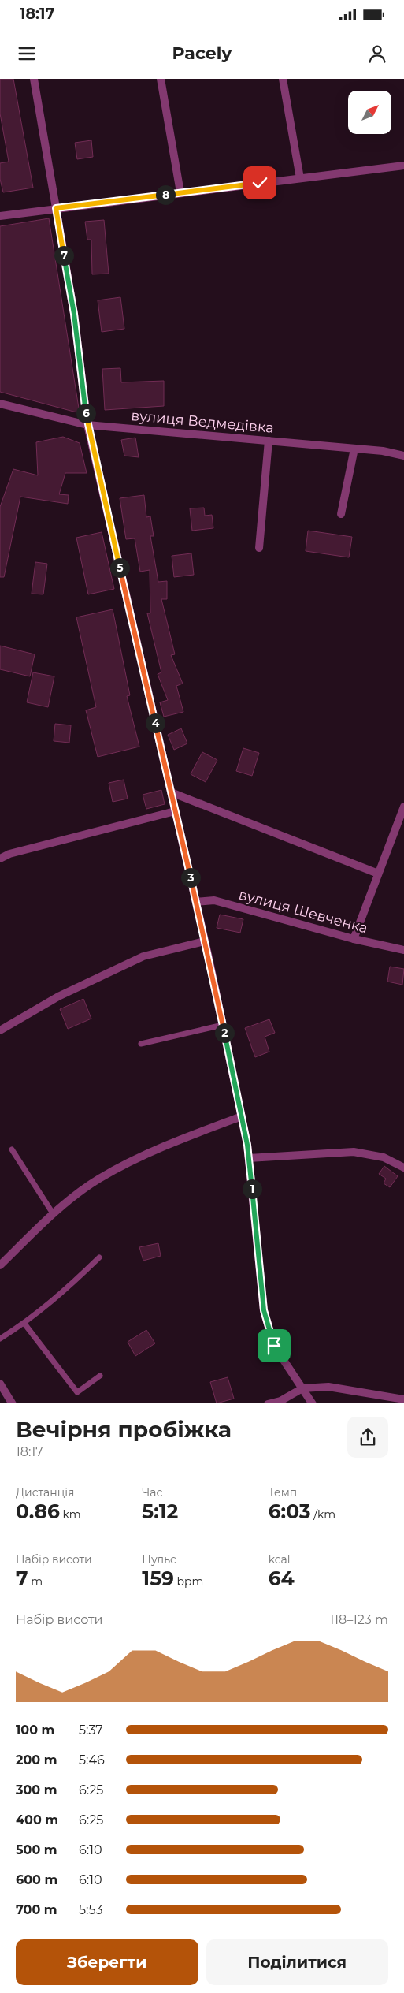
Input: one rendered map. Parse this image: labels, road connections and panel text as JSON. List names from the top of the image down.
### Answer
{
  "streets": {
    "street": ["вулиця Ведмедівка", "вулиця Шевченка"]
  },
  "north": "top right",
  "page": {
    "status": "18:17",
    "header": "Pacely",
    "pins": [
      "8",
      "7",
      "6",
      "5",
      "4",
      "3",
      "2",
      "1"
    ],
    "heading": ["Вечірня пробіжка", "18:17"],
    "stats": [
      ["Дистанція", "0.86 km"],
      ["Час", "5:12"],
      ["Темп", "6:03 /km"],
      ["Набір висоти", "7 m"],
      ["Пульс", "159 bpm"],
      ["kcal", "64"]
    ],
    "chart": ["Набір висоти", "118–123 m"],
    "list": [
      {
        "name": "100 m",
        "note": "5:37"
      },
      {
        "name": "200 m",
        "note": "5:46"
      },
      {
        "name": "300 m",
        "note": "6:25"
      },
      {
        "name": "400 m",
        "note": "6:25"
      },
      {
        "name": "500 m",
        "note": "6:10"
      },
      {
        "name": "600 m",
        "note": "6:10"
      },
      {
        "name": "700 m",
        "note": "5:53"
      }
    ],
    "buttons": ["Зберегти", "Поділитися"]
  }
}
